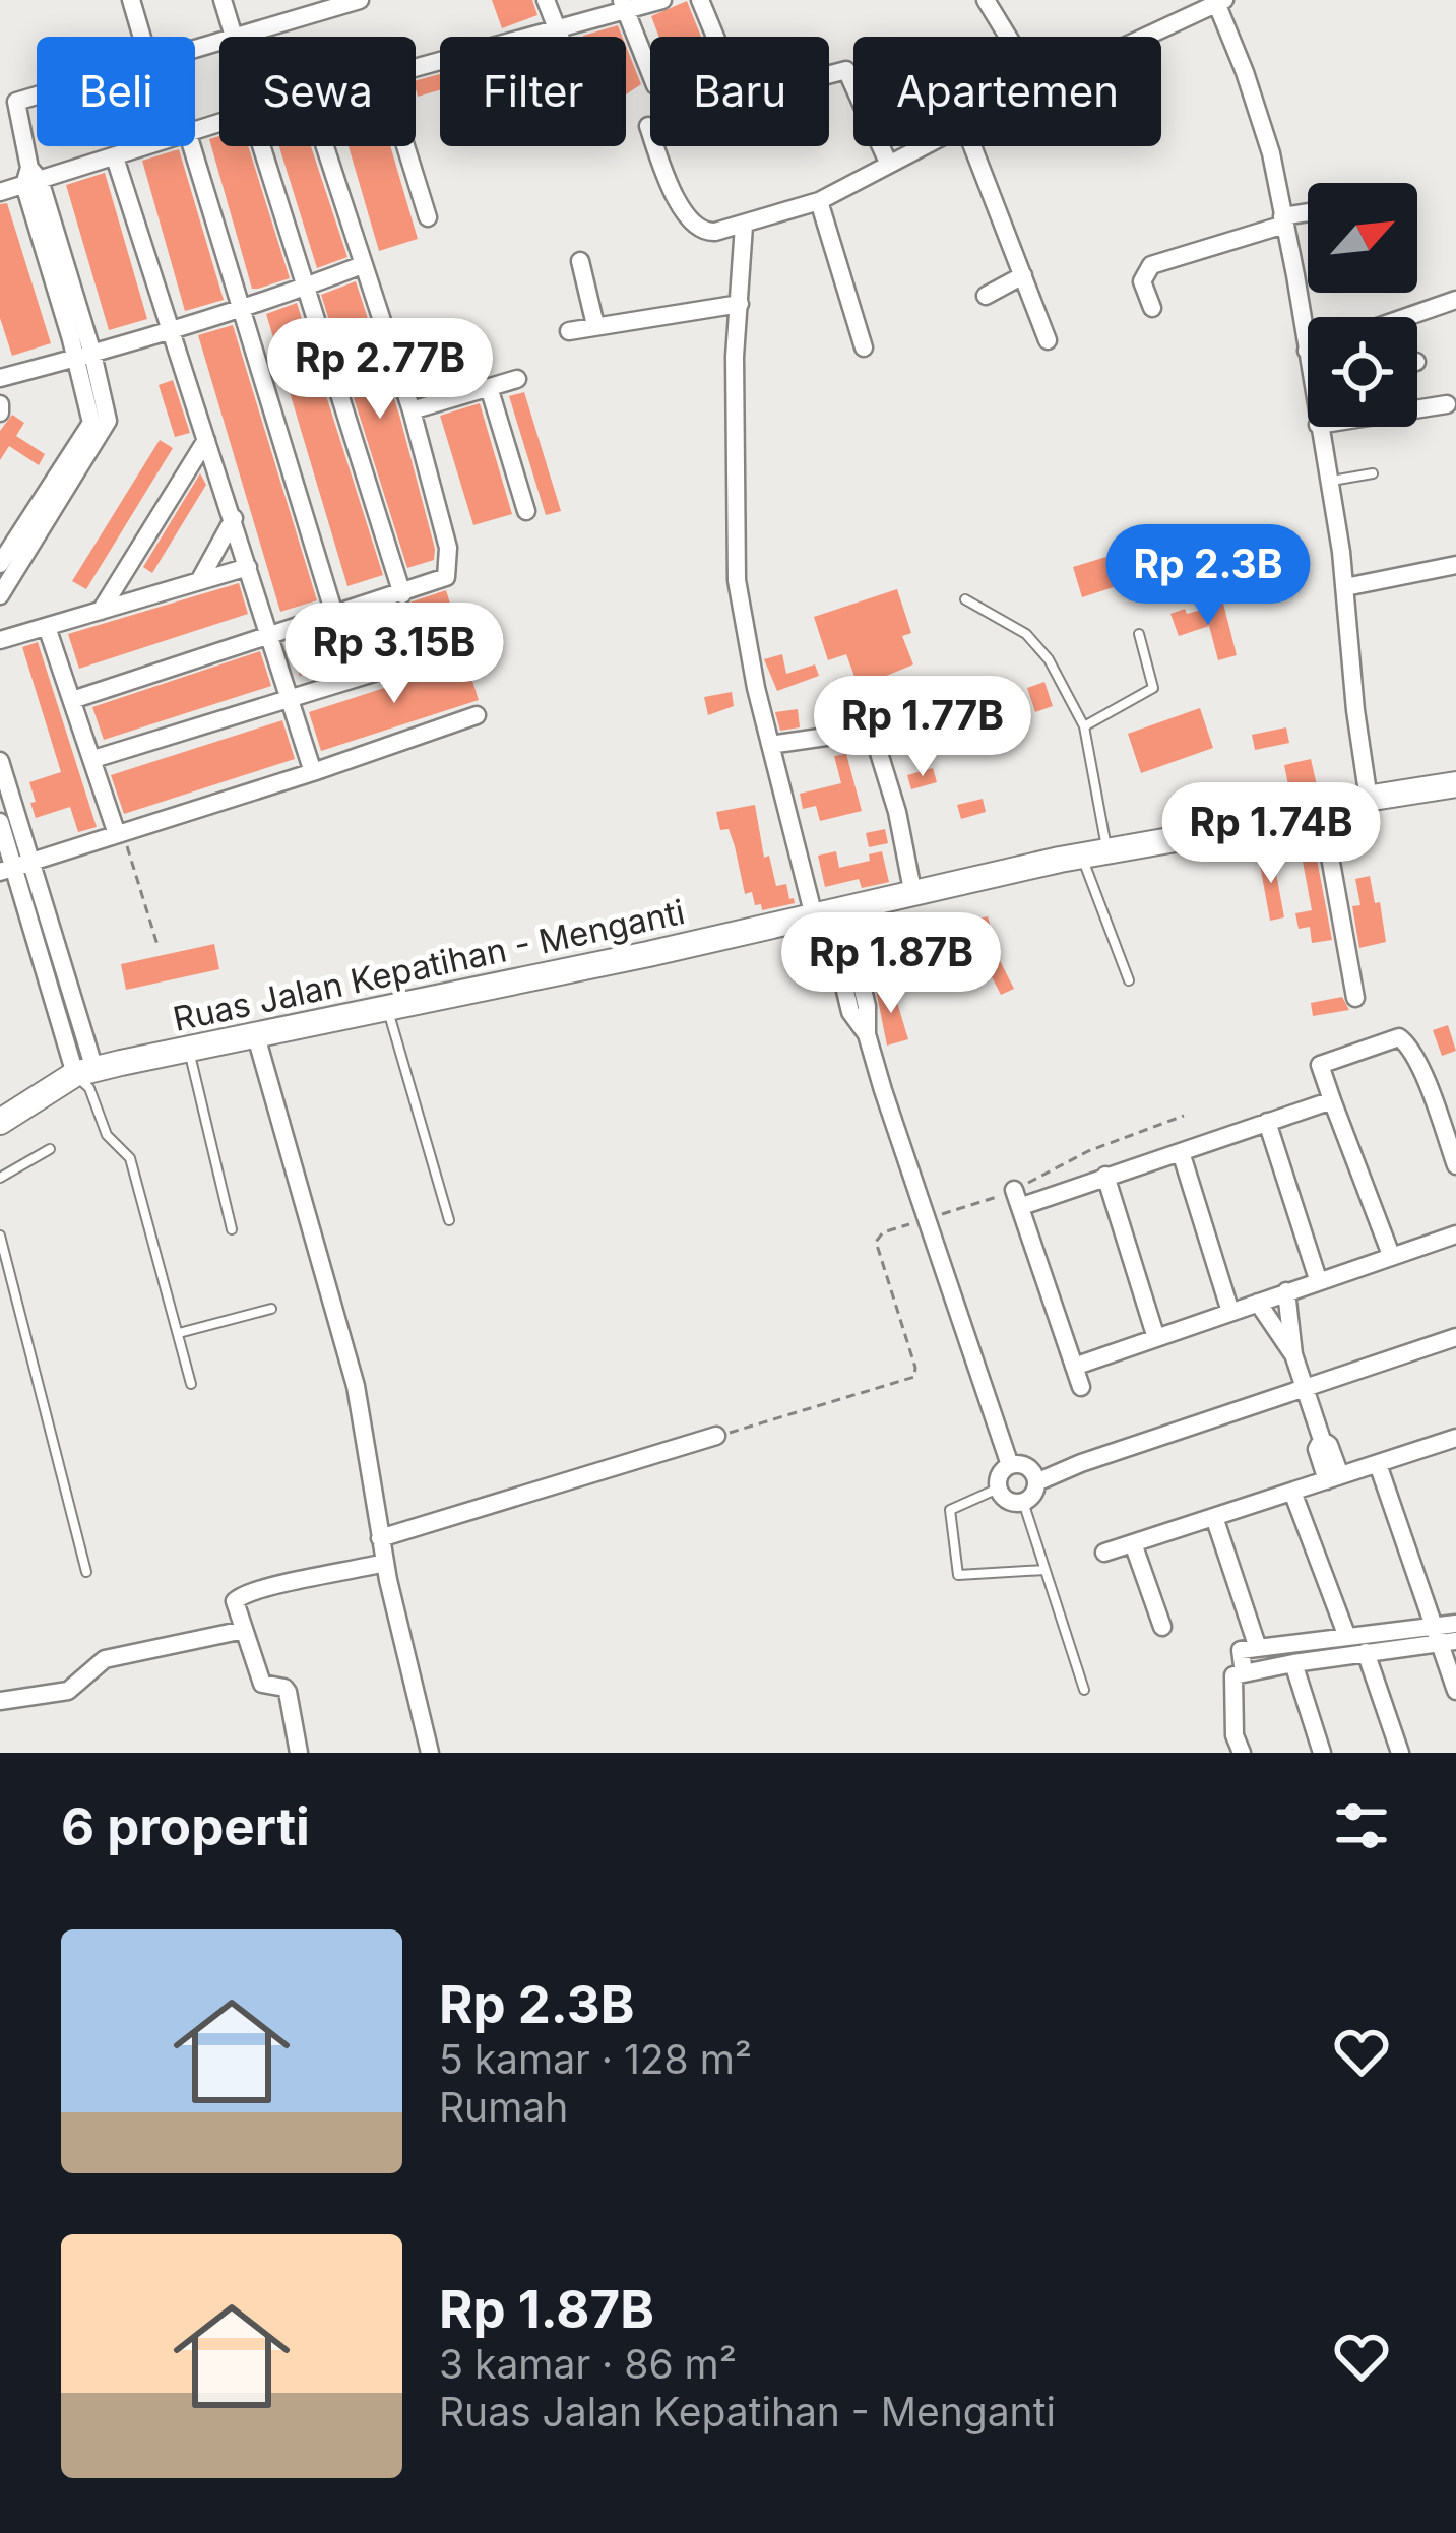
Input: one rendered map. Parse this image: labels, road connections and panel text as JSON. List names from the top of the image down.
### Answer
{
  "streets": {
    "main road": ["Ruas Jalan Kepatihan - Menganti"]
  },
  "north": "top right",
  "page": {
    "chip": [
      "Beli",
      "Sewa",
      "Filter",
      "Baru",
      "Apartemen"
    ],
    "price": [
      "Rp 2.77B",
      "Rp 2.3B",
      "Rp 3.15B",
      "Rp 1.77B",
      "Rp 1.74B",
      "Rp 1.87B"
    ],
    "heading": "6 properti",
    "list": [
      {
        "name": "Rp 2.3B",
        "note": "5 kamar · 128 m² · Rumah"
      },
      {
        "name": "Rp 1.87B",
        "note": "3 kamar · 86 m² · Ruas Jalan Kepatihan - Menganti"
      }
    ]
  }
}
